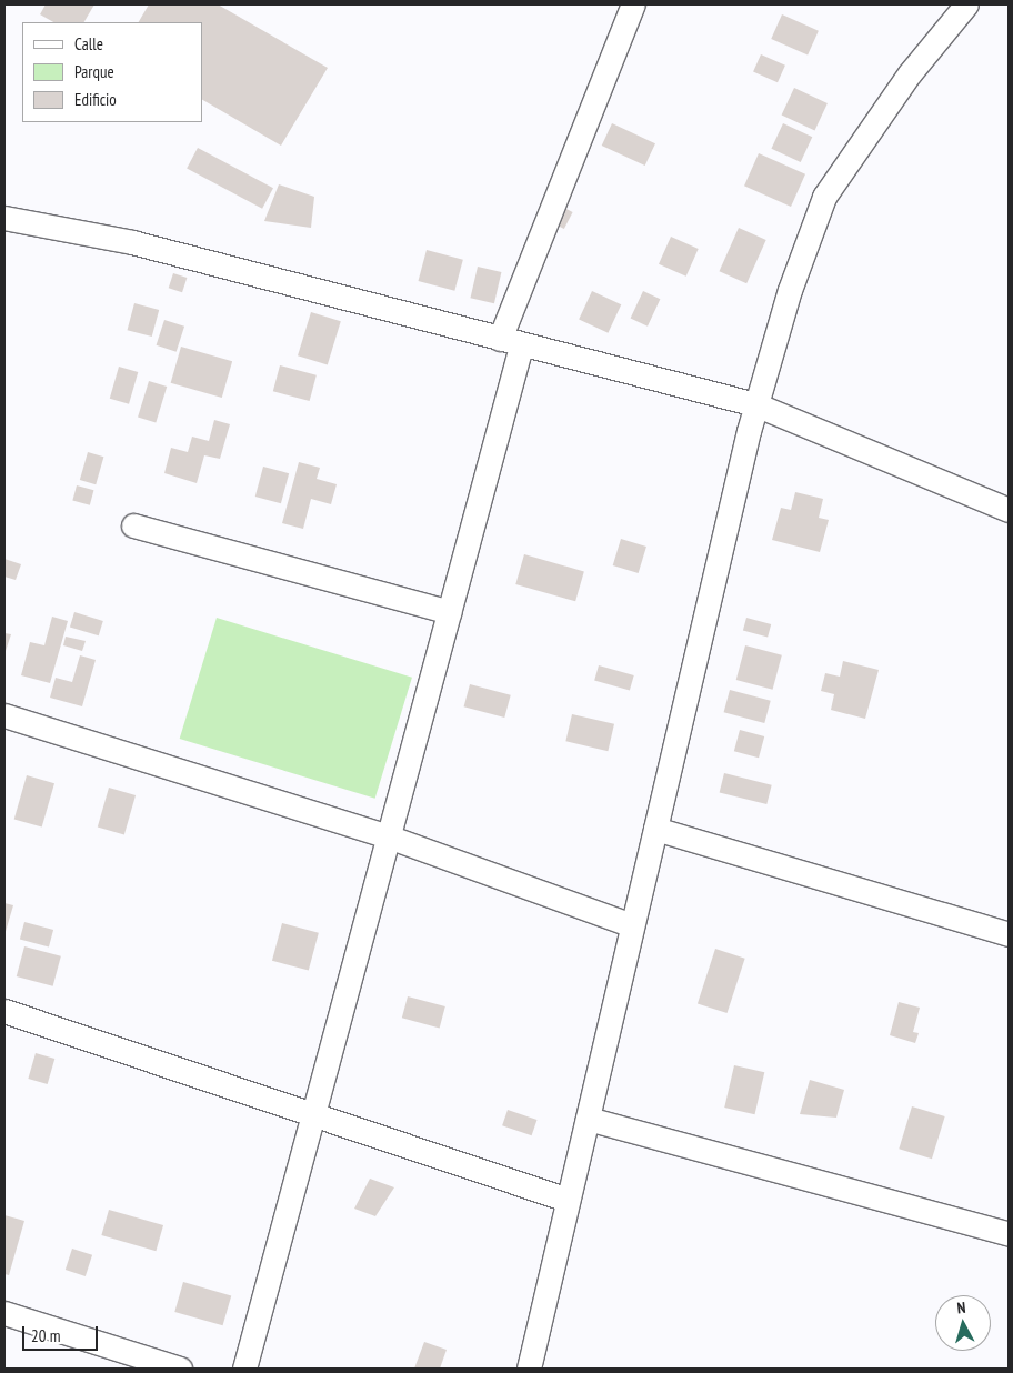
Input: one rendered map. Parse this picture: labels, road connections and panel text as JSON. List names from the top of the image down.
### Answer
{
  "legend": ["Calle", "Parque", "Edificio"],
  "scale_bar": "20 m",
  "north": "top"
}
